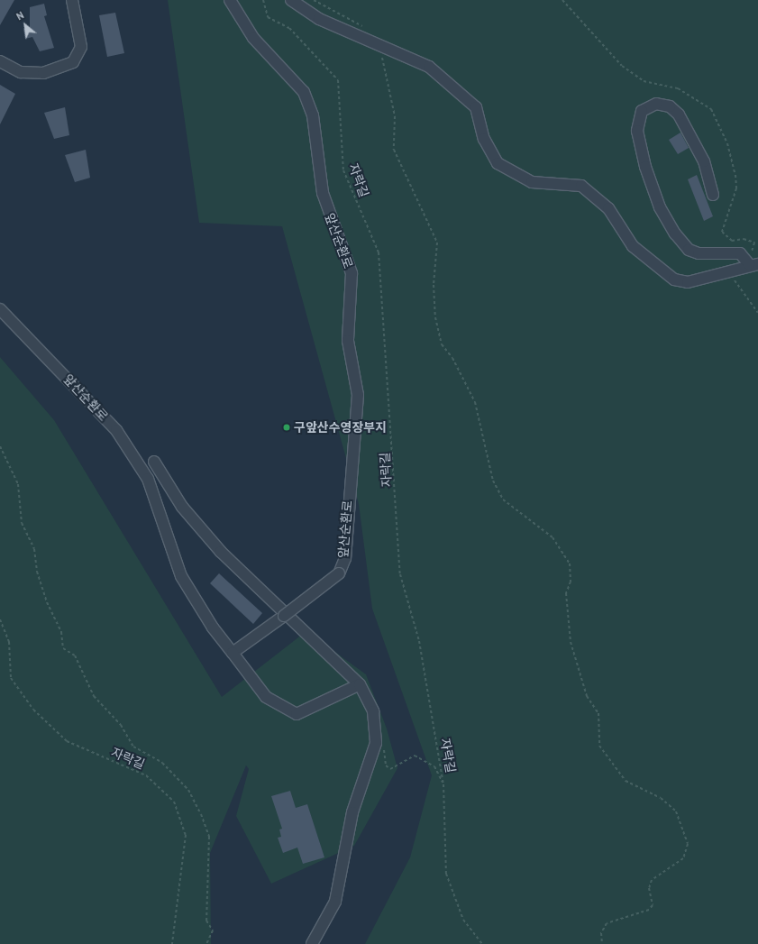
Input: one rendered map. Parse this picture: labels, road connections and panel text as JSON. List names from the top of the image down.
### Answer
{
  "streets": {
    "street": ["앞산순환로"],
    "path": ["자락길"]
  },
  "places": ["구앞산수영장부지"],
  "north": "top left"
}
